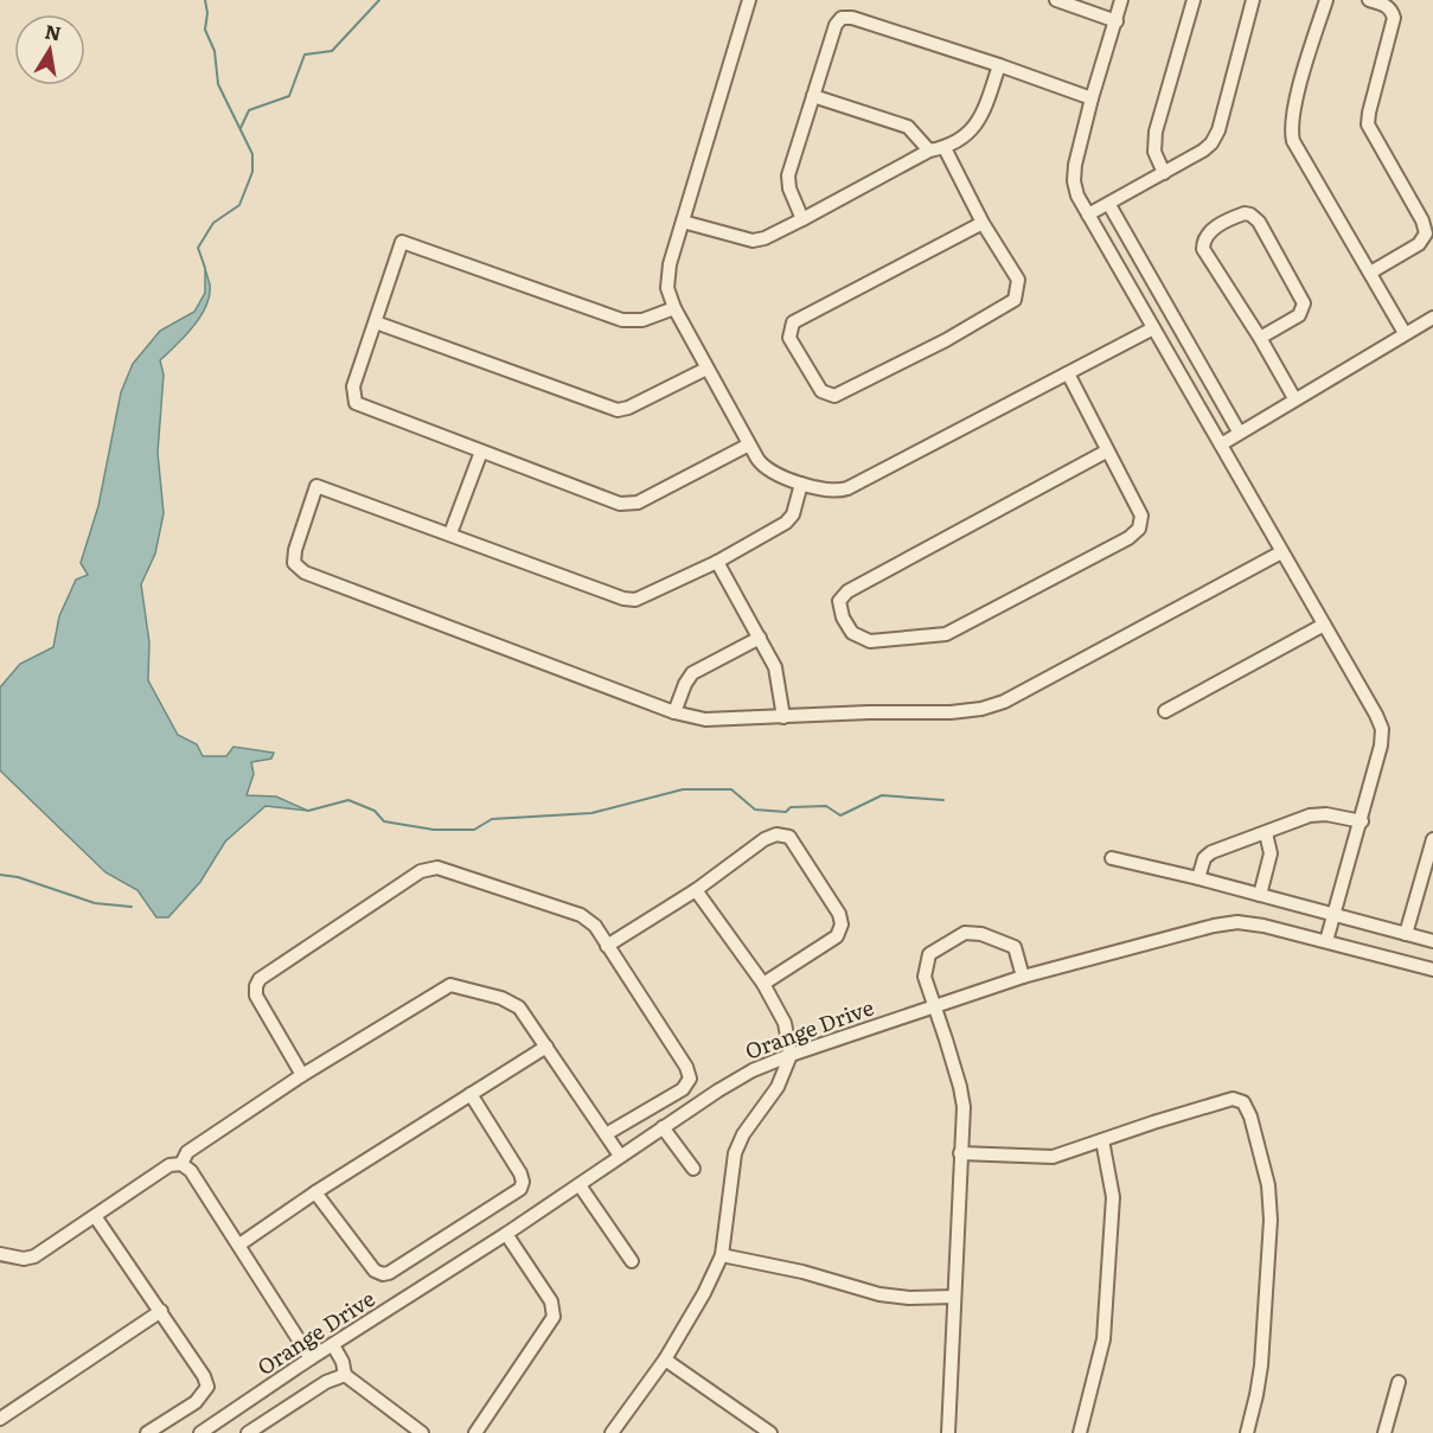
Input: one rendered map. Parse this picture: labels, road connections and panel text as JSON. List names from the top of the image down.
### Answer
{
  "streets": {
    "street": ["Orange Drive"]
  },
  "north": "top"
}
